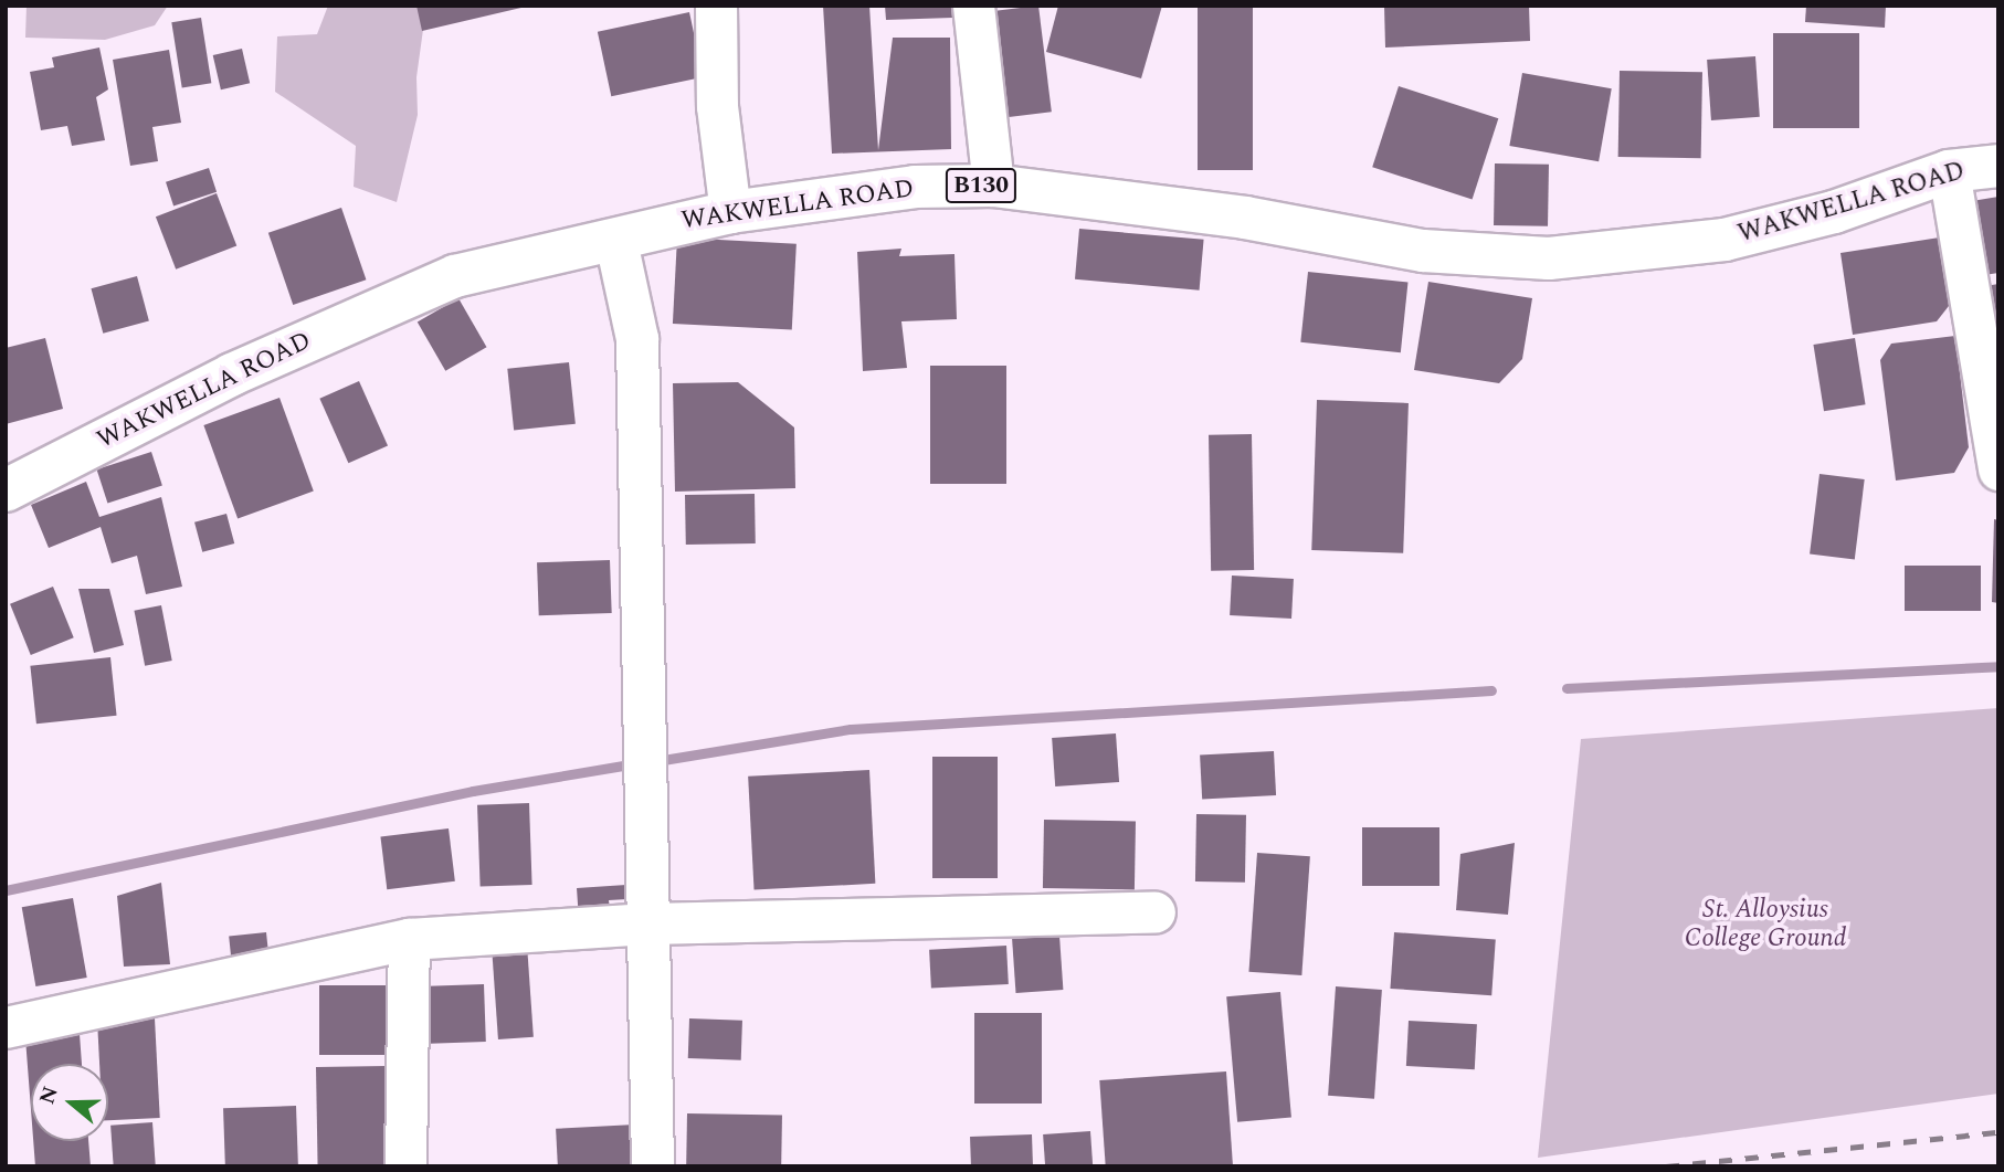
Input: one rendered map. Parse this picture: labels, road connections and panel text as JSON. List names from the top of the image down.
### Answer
{
  "streets": {
    "main road": ["B130", "WAKWELLA ROAD"]
  },
  "parks": ["St. Alloysius College Ground"],
  "north": "left"
}
